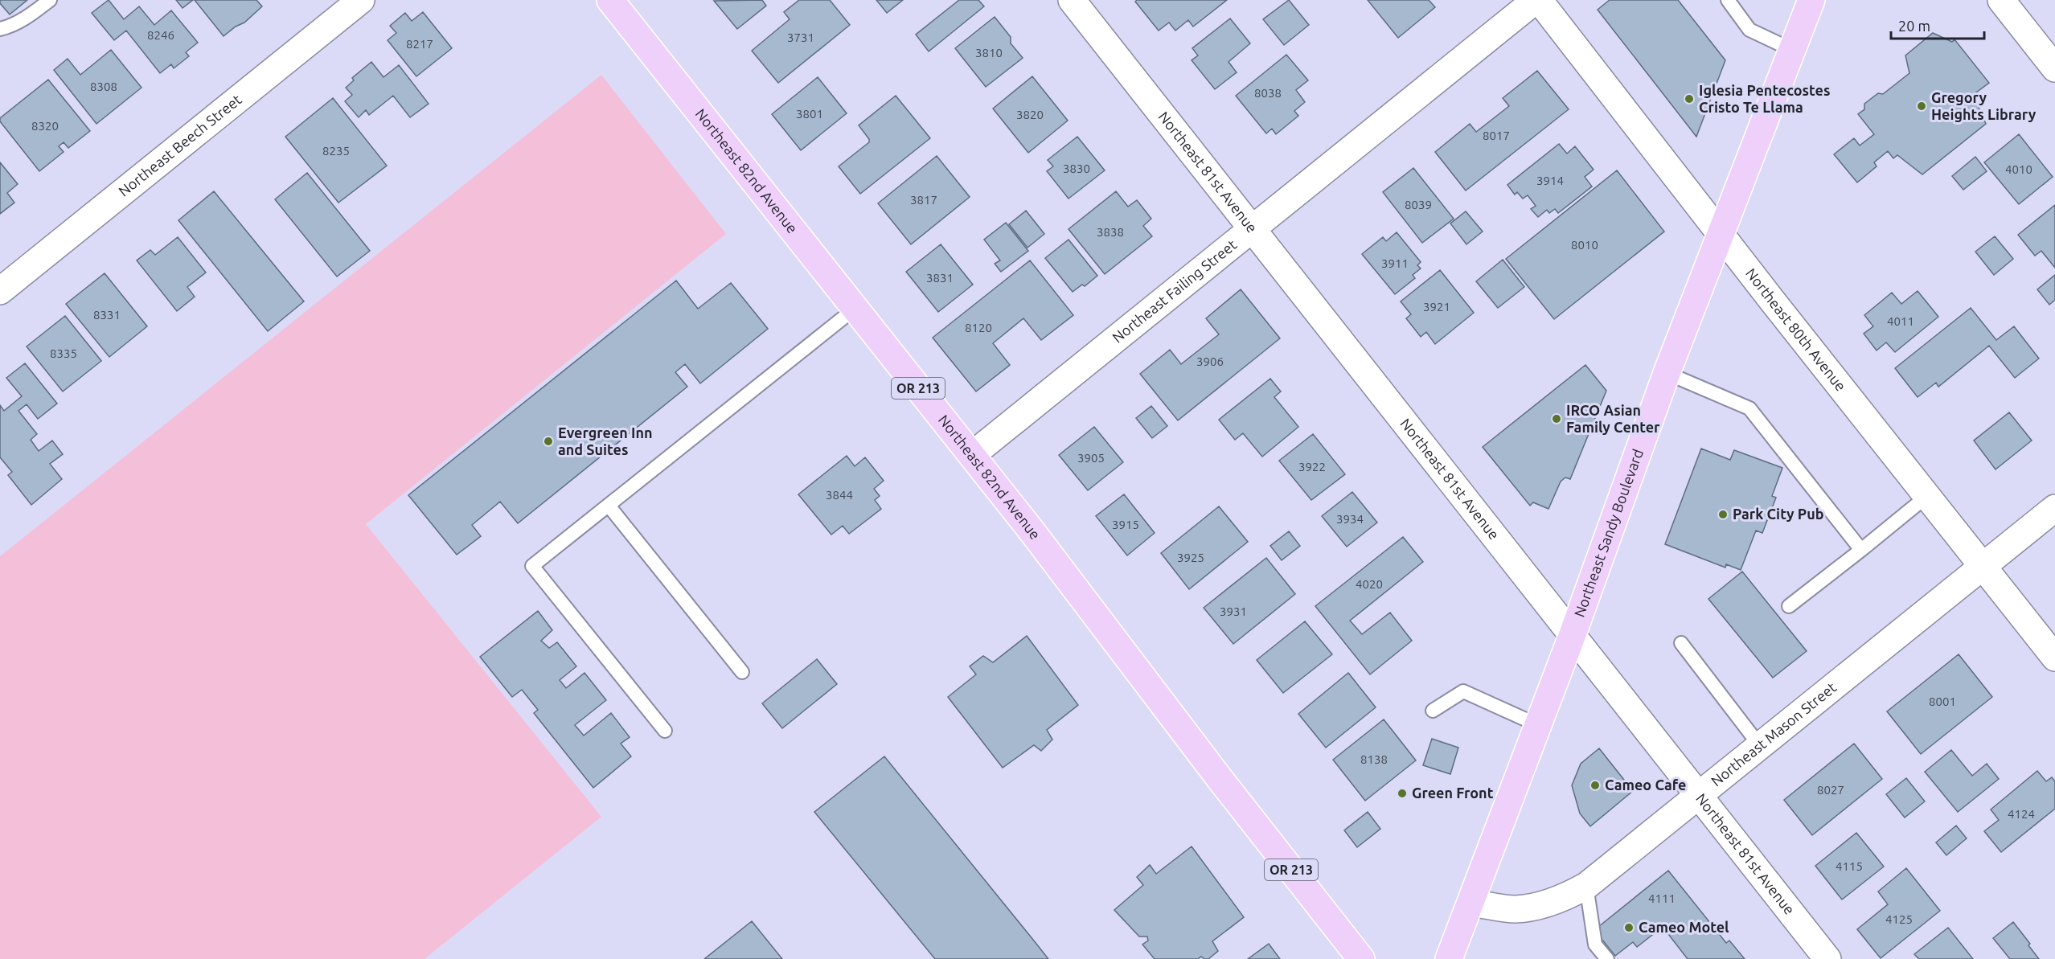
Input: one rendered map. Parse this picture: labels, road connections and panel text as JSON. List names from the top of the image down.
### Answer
{
  "streets": {
    "main road": ["Northeast 82nd Avenue", "OR 213", "Northeast Sandy Boulevard"],
    "street": [
      "Northeast Beech Street",
      "Northeast 81st Avenue",
      "Northeast Failing Street",
      "Northeast 80th Avenue",
      "Northeast Mason Street"
    ]
  },
  "crossings": [
    ["Northeast 82nd Avenue", "Northeast Failing Street"],
    ["Northeast 81st Avenue", "Northeast Failing Street"],
    ["Northeast 81st Avenue", "Northeast Sandy Boulevard"],
    ["Northeast 81st Avenue", "Northeast Mason Street"],
    ["Northeast Failing Street", "Northeast 80th Avenue"],
    ["Northeast 80th Avenue", "Northeast Sandy Boulevard"],
    ["Northeast 80th Avenue", "Northeast Mason Street"],
    ["Northeast Sandy Boulevard", "Northeast Mason Street"]
  ],
  "places": [
    "Iglesia Pentecostes Cristo Te Llama",
    "Gregory Heights Library",
    "IRCO Asian Family Center",
    "Evergreen Inn and Suites",
    "Park City Pub",
    "Cameo Cafe",
    "Green Front",
    "Cameo Motel"
  ],
  "house_numbers": [
    "8246",
    "3731",
    "8217",
    "3810",
    "8308",
    "8038",
    "3801",
    "3820",
    "8320",
    "8017",
    "8235",
    "3830",
    "4010",
    "3914",
    "3817",
    "8039",
    "3838",
    "8010",
    "3911",
    "3831",
    "3921",
    "8331",
    "4011",
    "8120",
    "8335",
    "3906",
    "3905",
    "3922",
    "3844",
    "3934",
    "3915",
    "3925",
    "4020",
    "3931",
    "8001",
    "8138",
    "8027",
    "4124",
    "4115",
    "4111",
    "4125"
  ],
  "scale_bar": "20 m"
}
